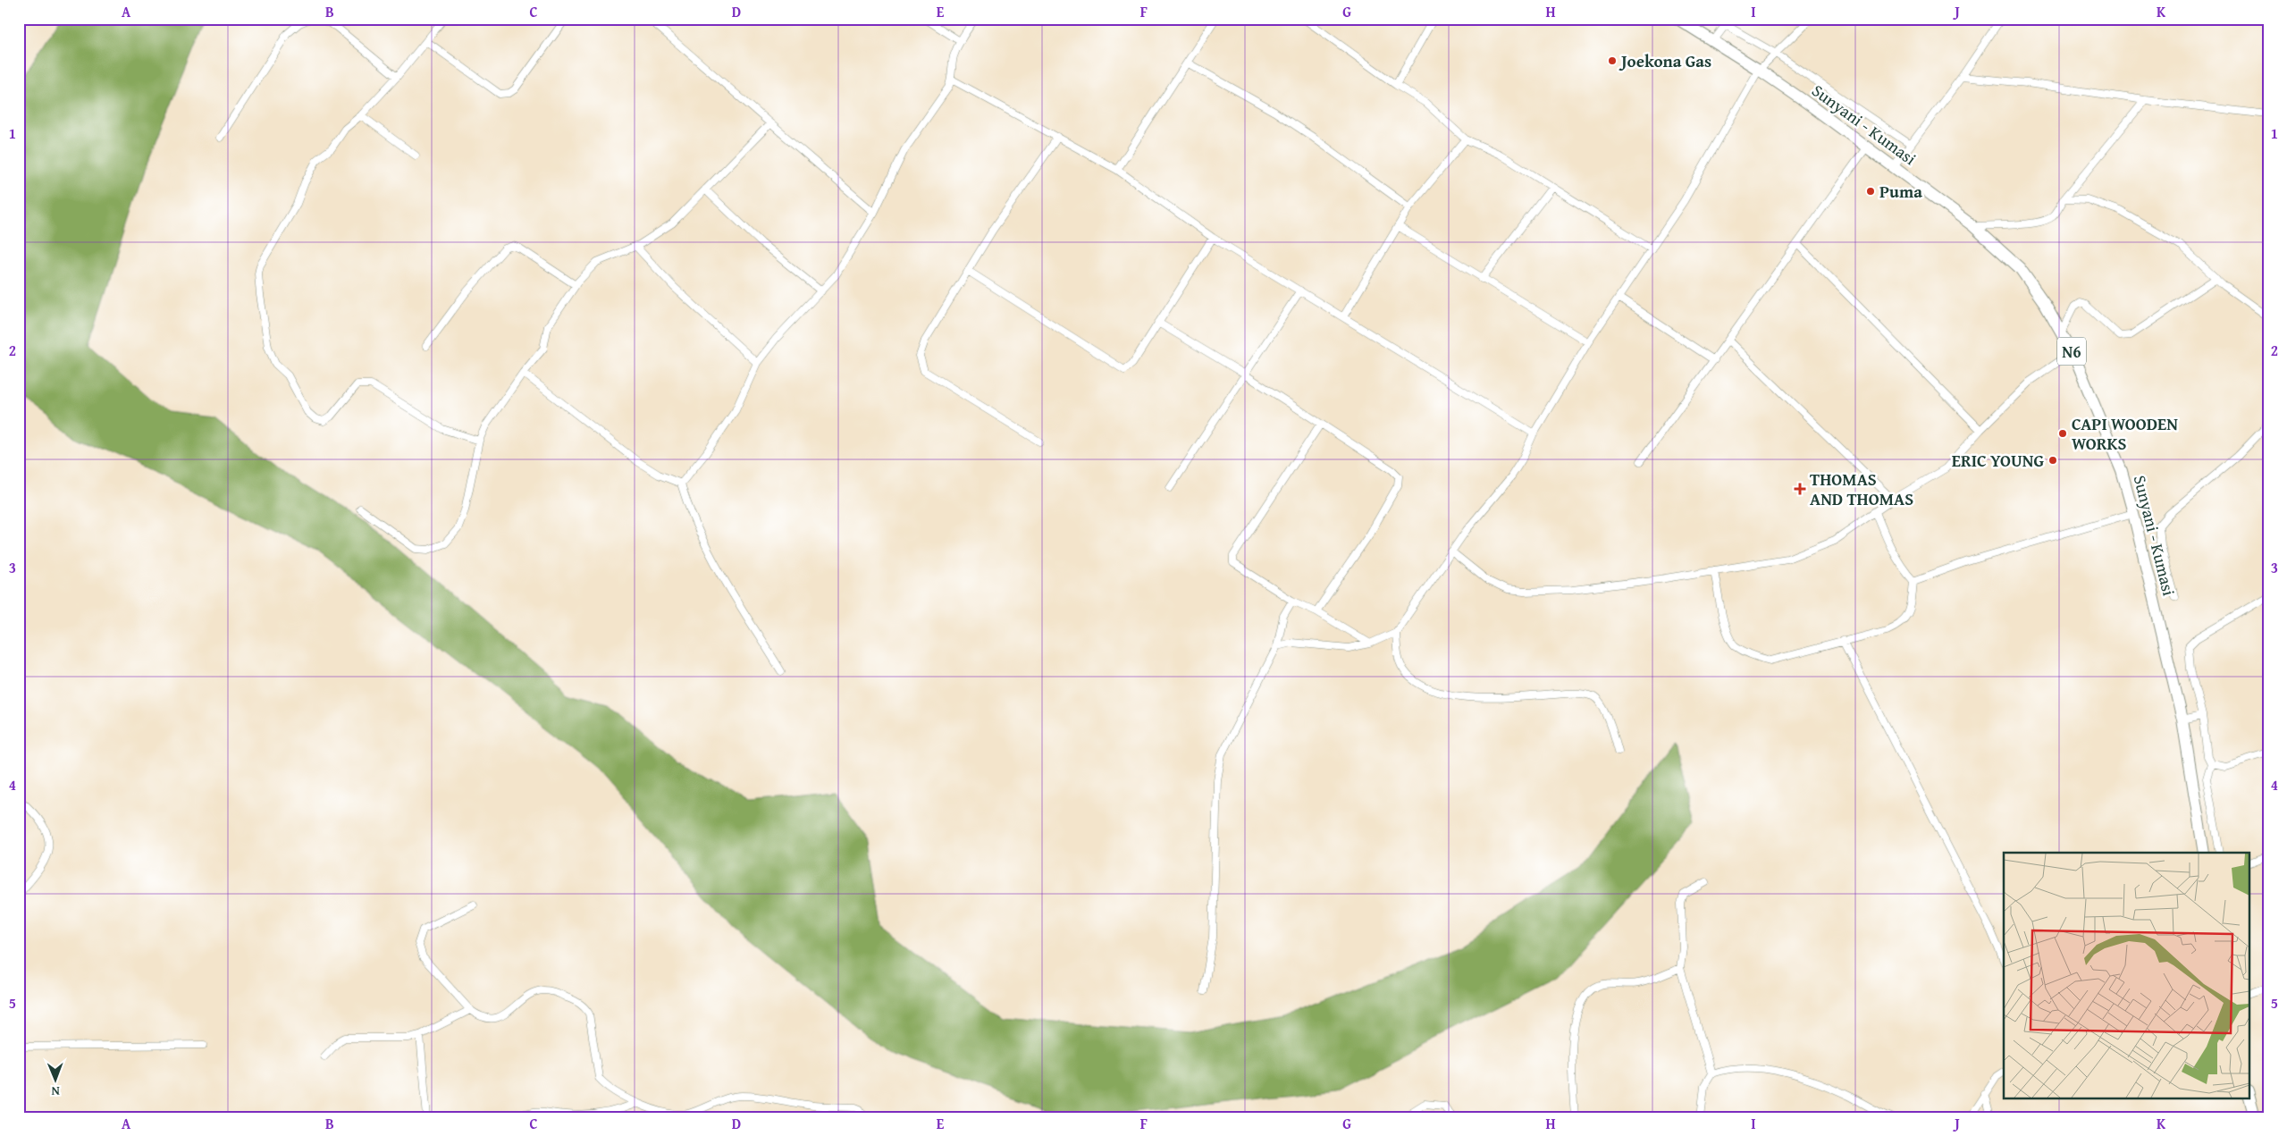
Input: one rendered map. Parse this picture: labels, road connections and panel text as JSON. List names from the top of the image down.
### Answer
{
  "streets": {
    "main road": ["Sunyani - Kumasi", "N6"]
  },
  "places": {
    "other": [
      "Joekona Gas",
      "Puma",
      "CAPI WOODEN WORKS",
      "ERIC YOUNG"
    ],
    "health": ["THOMAS AND THOMAS"]
  },
  "north": "bottom",
  "grid": {
    "columns": [
      "A",
      "B",
      "C",
      "D",
      "E",
      "F",
      "G",
      "H",
      "I",
      "J",
      "K"
    ],
    "rows": [
      "1",
      "2",
      "3",
      "4",
      "5"
    ]
  }
}
